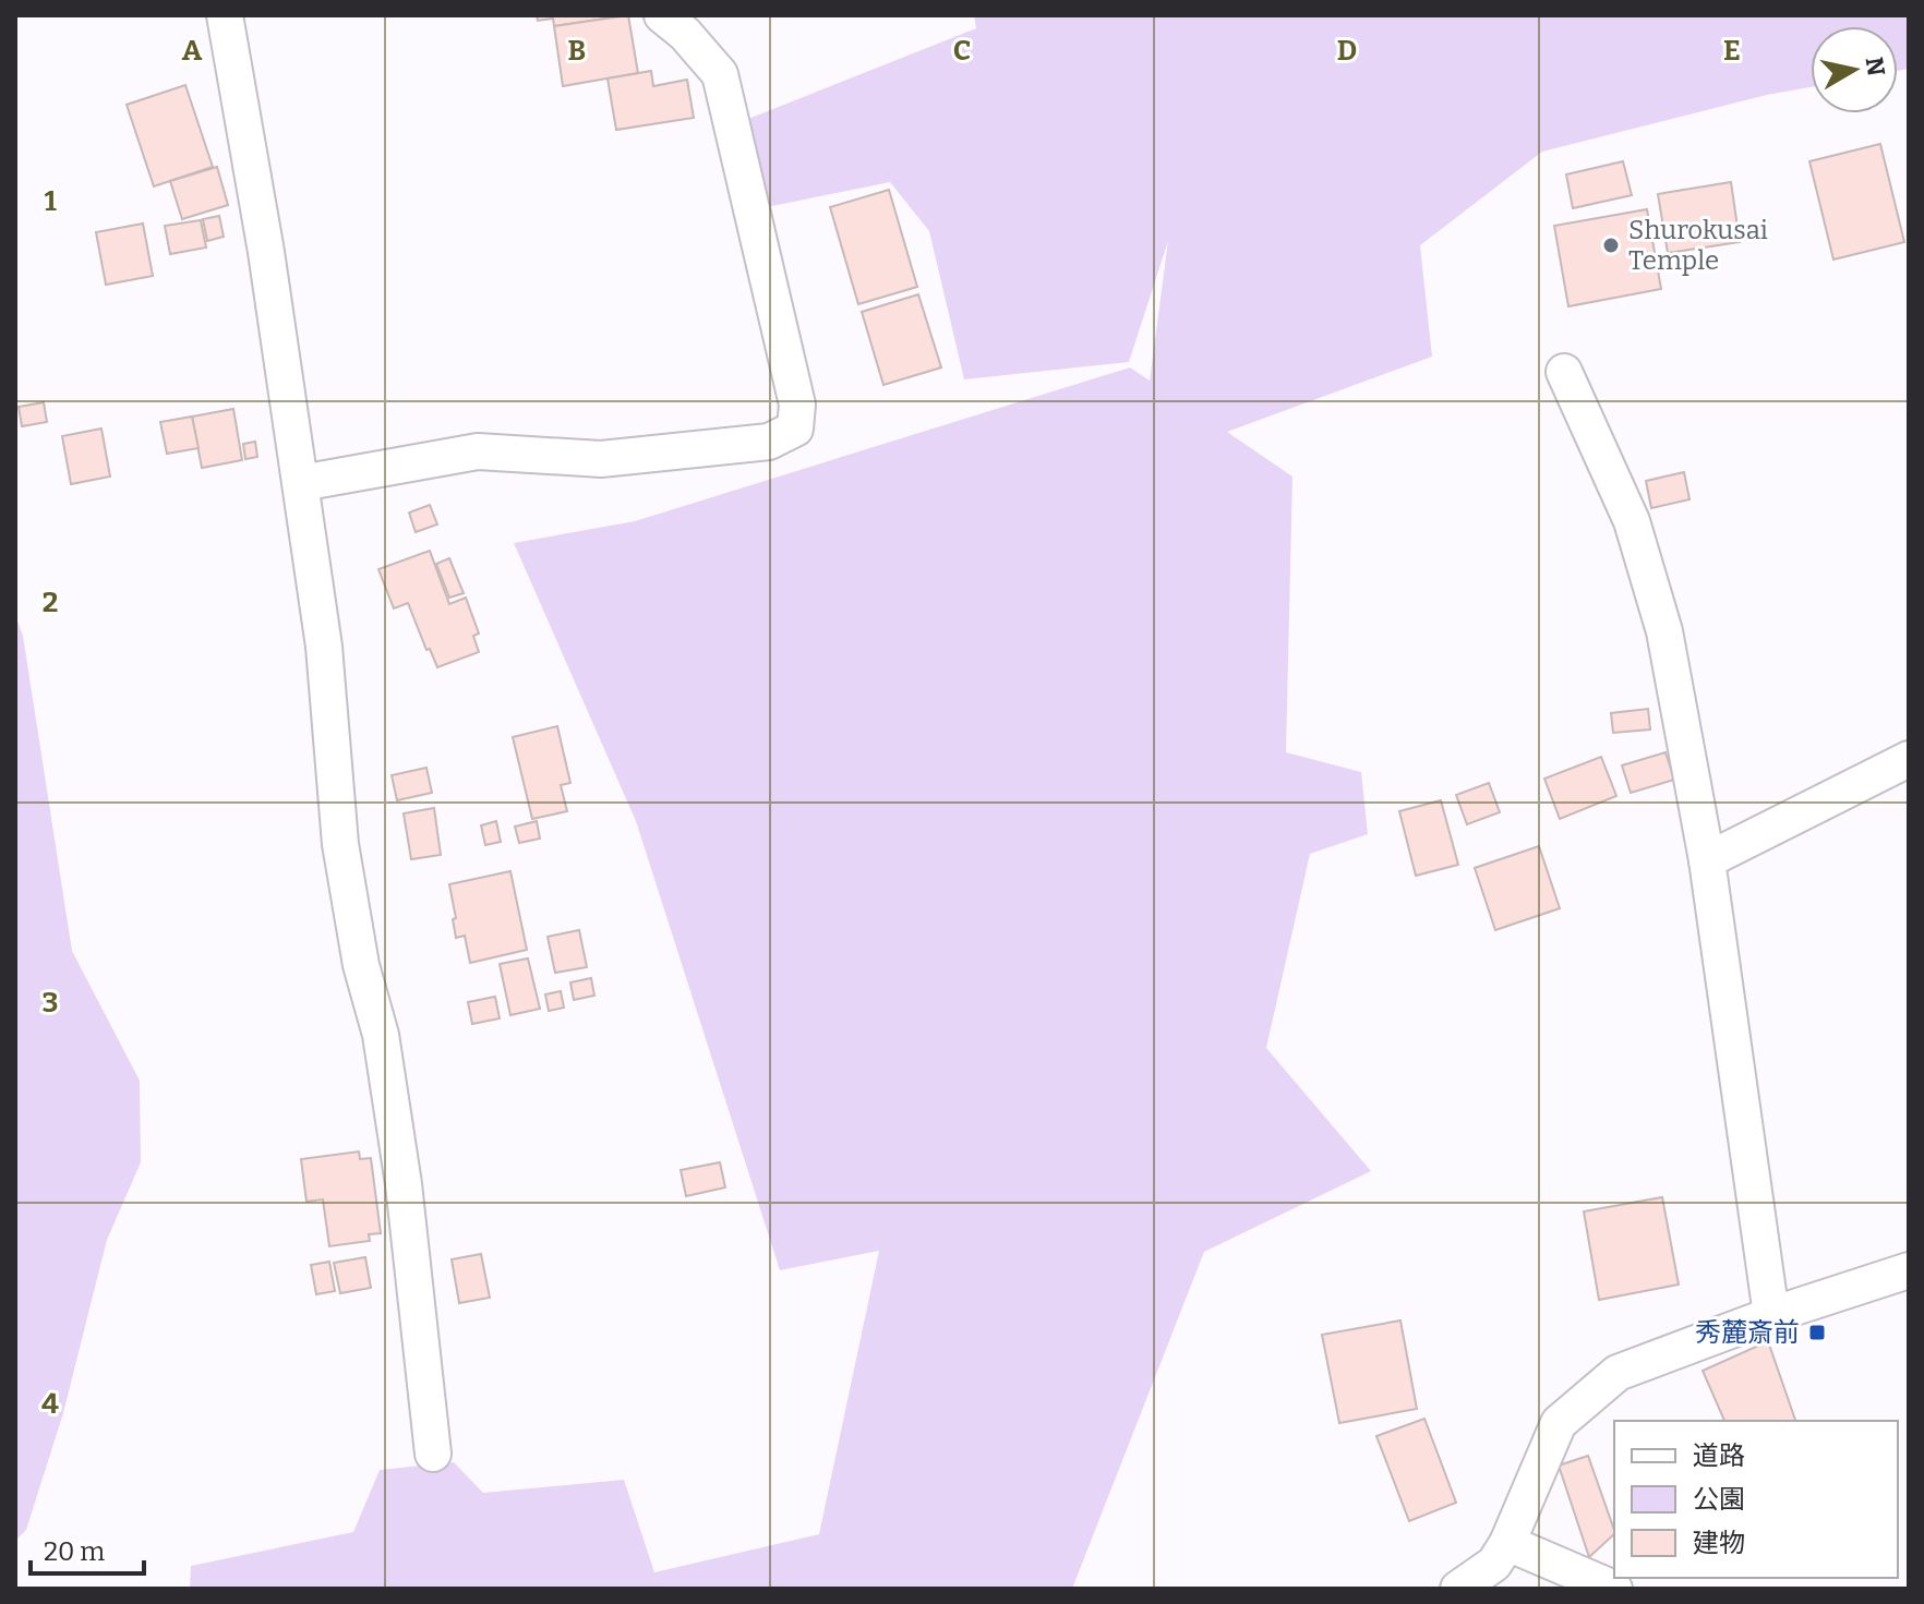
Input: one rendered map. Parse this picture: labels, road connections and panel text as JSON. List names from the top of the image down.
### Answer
{
  "places": {
    "other": ["Shurokusai Temple"],
    "transit": ["秀麓斎前"]
  },
  "legend": ["道路", "公園", "建物"],
  "scale_bar": "20 m",
  "north": "right",
  "grid": {
    "columns": [
      "A",
      "B",
      "C",
      "D",
      "E"
    ],
    "rows": [
      "1",
      "2",
      "3",
      "4"
    ]
  }
}
